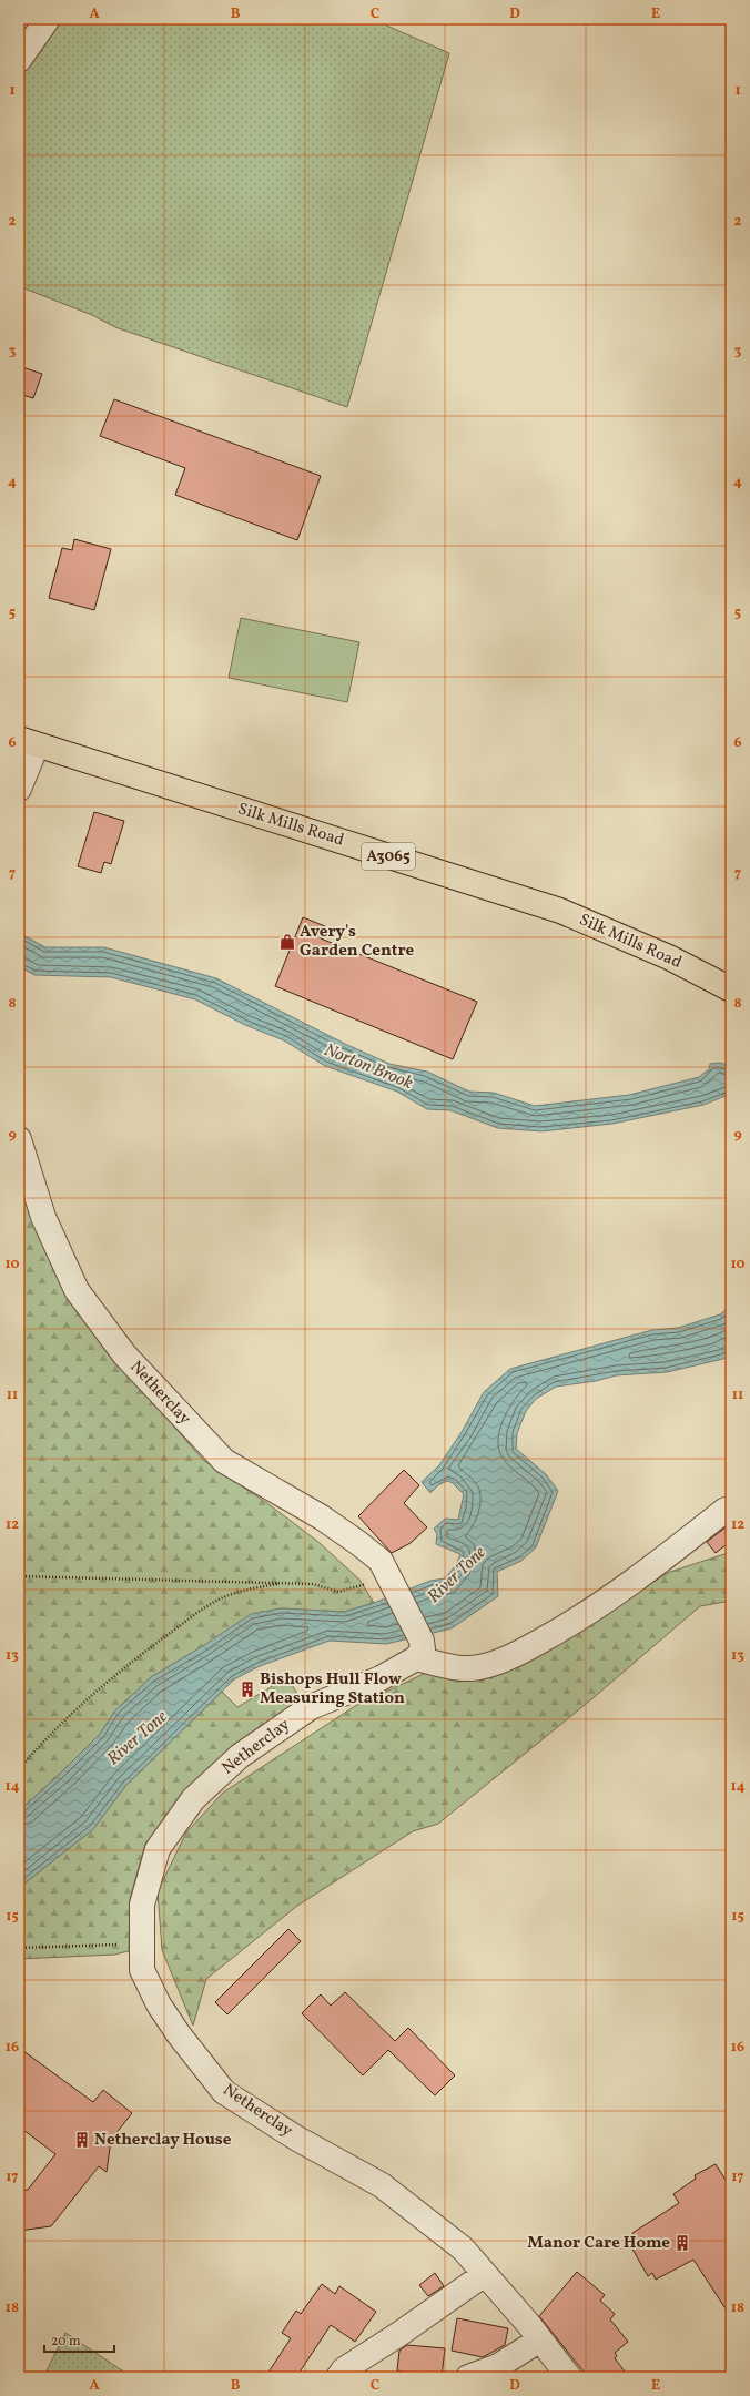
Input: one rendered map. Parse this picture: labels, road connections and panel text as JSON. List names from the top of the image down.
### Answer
{
  "streets": {
    "main road": ["Silk Mills Road", "A3065"],
    "street": ["Netherclay"]
  },
  "water": ["Norton Brook", "River Tone"],
  "places": {
    "shop": ["Avery's Garden Centre"],
    "building": ["Bishops Hull Flow Measuring Station", "Netherclay House", "Manor Care Home"]
  },
  "scale_bar": "20 m",
  "grid": {
    "columns": [
      "A",
      "B",
      "C",
      "D",
      "E"
    ],
    "rows": [
      "1",
      "2",
      "3",
      "4",
      "5",
      "6",
      "7",
      "8",
      "9",
      "10",
      "11",
      "12",
      "13",
      "14",
      "15",
      "16",
      "17",
      "18"
    ]
  }
}
